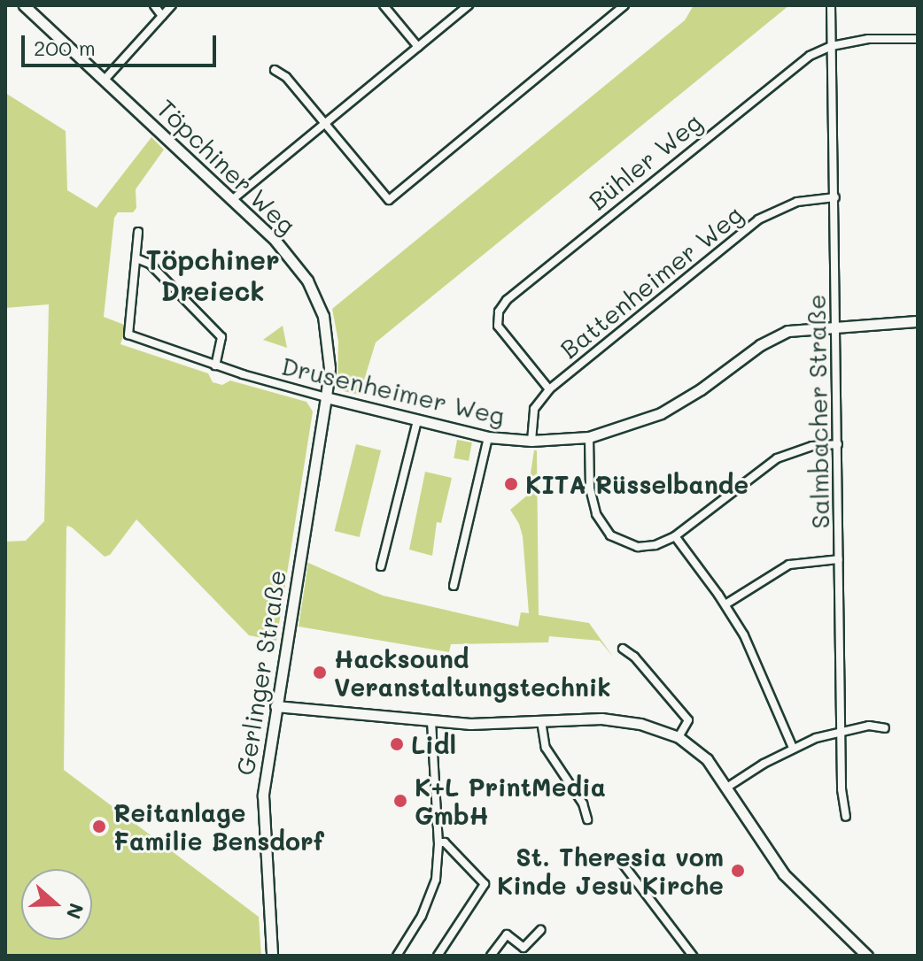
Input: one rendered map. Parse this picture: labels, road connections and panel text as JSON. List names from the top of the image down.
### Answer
{
  "streets": {
    "street": [
      "Bühler Weg",
      "Töpchiner Weg",
      "Battenheimer Weg",
      "Drusenheimer Weg",
      "Salmbacher Straße",
      "Gerlinger Straße"
    ]
  },
  "crossings": [
    ["Bühler Weg", "Battenheimer Weg"],
    ["Bühler Weg", "Salmbacher Straße"],
    ["Töpchiner Weg", "Drusenheimer Weg"],
    ["Töpchiner Weg", "Gerlinger Straße"],
    ["Battenheimer Weg", "Drusenheimer Weg"],
    ["Battenheimer Weg", "Salmbacher Straße"],
    ["Drusenheimer Weg", "Salmbacher Straße"],
    ["Drusenheimer Weg", "Gerlinger Straße"]
  ],
  "districts": ["Töpchiner Dreieck"],
  "places": [
    "KITA Rüsselbande",
    "Hacksound Veranstaltungstechnik",
    "Lidl",
    "K+L PrintMedia GmbH",
    "Reitanlage Familie Bensdorf",
    "St. Theresia vom Kinde Jesu Kirche"
  ],
  "scale_bar": "200 m",
  "north": "right"
}
